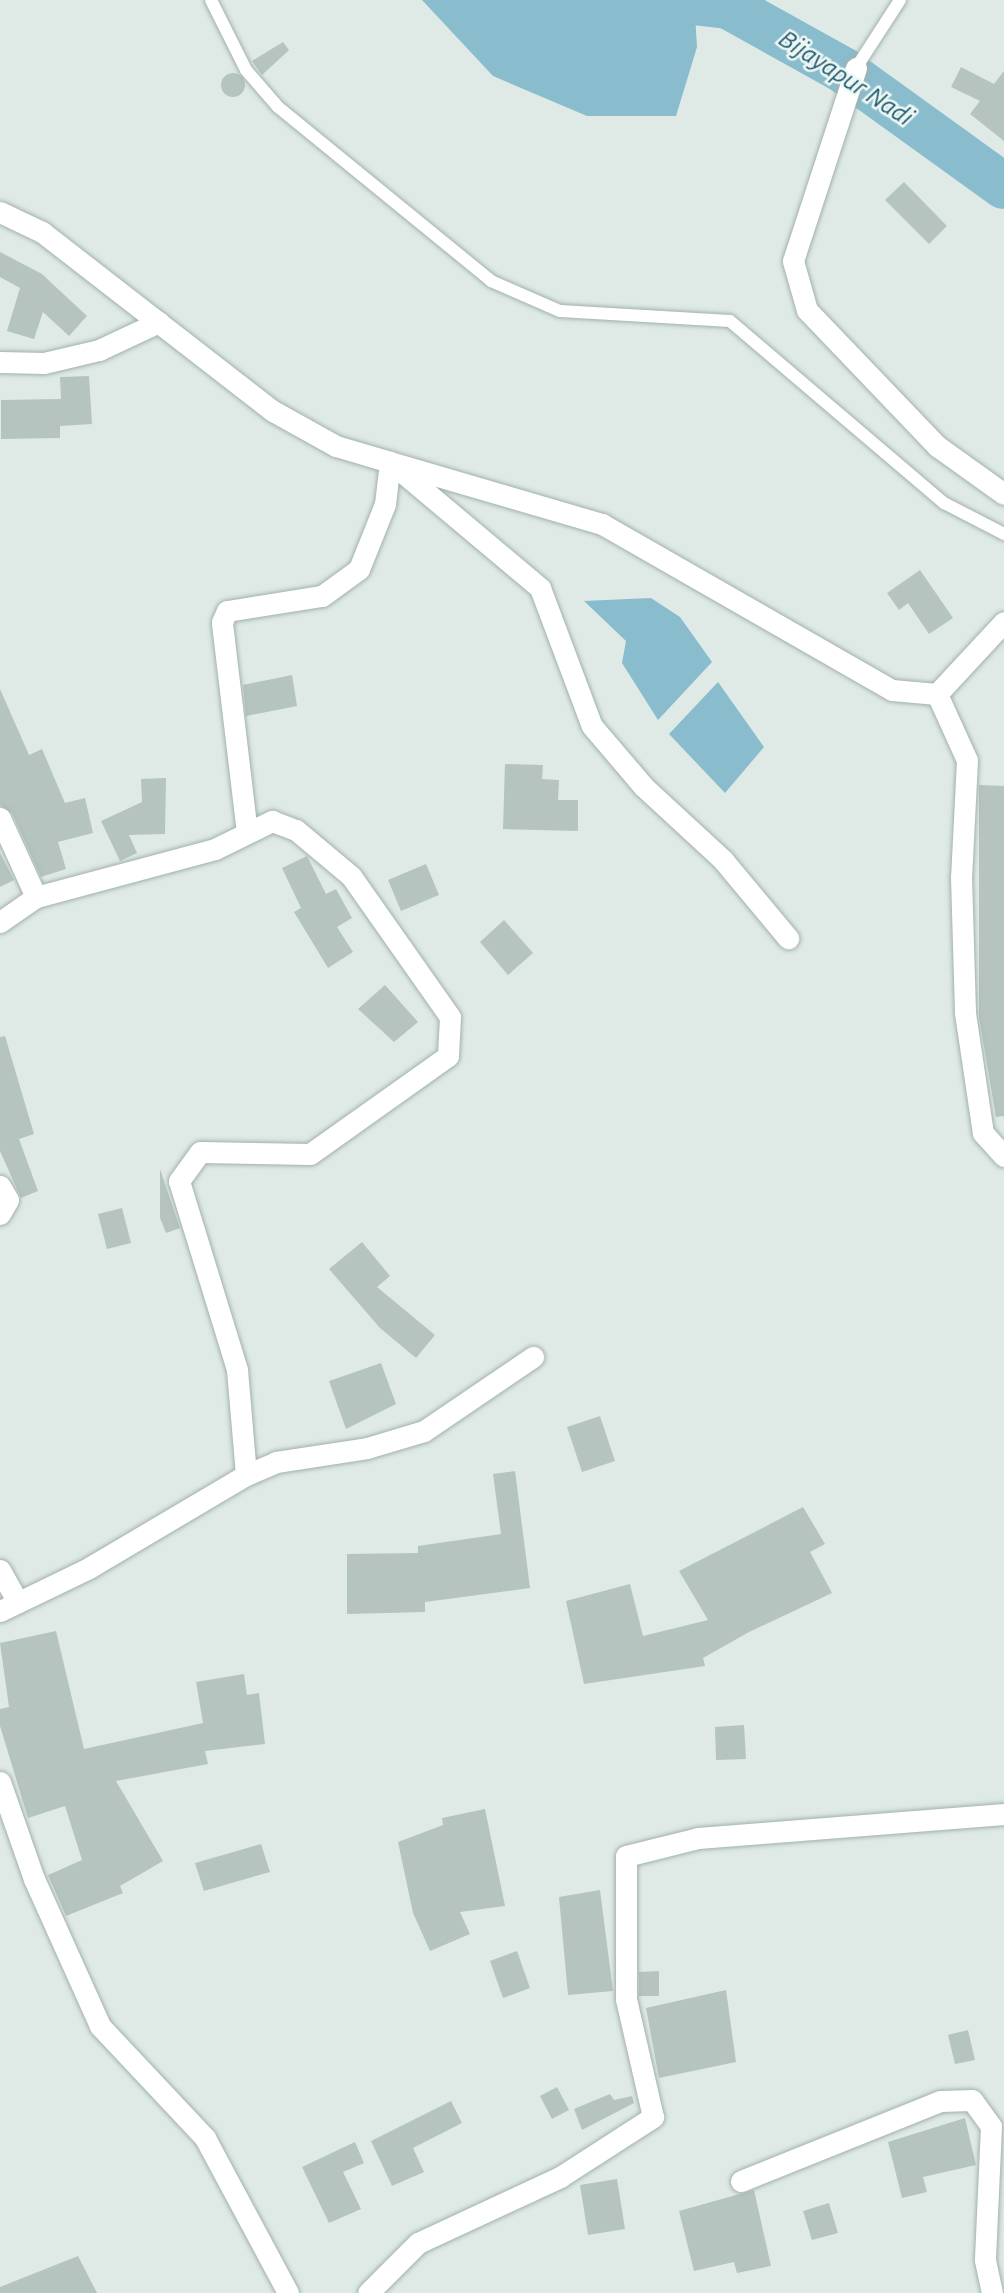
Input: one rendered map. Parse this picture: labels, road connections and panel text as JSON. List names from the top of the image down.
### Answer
{
  "water": ["Bijayapur Nadi"]
}
